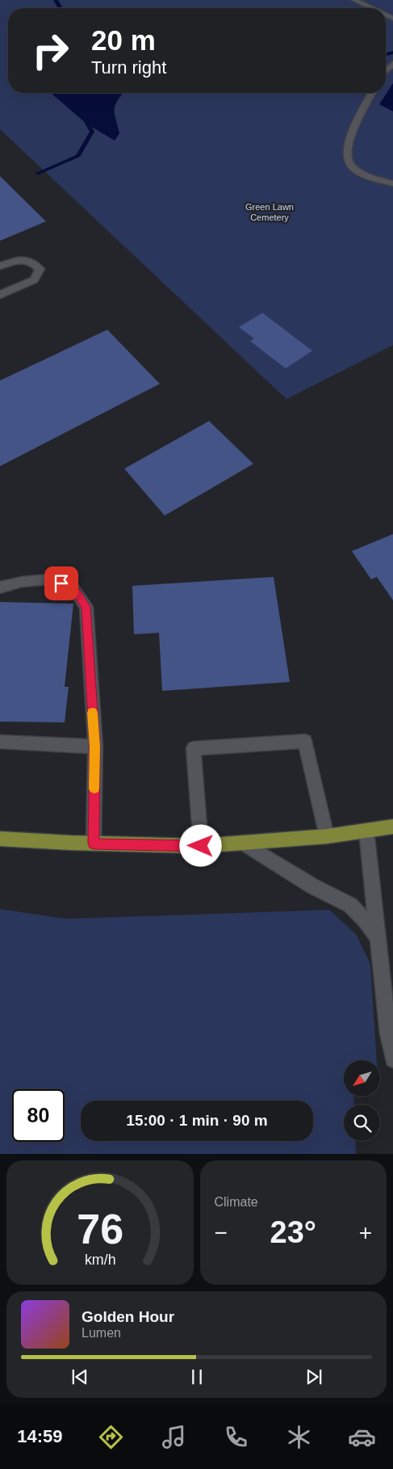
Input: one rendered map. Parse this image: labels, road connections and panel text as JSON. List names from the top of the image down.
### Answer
{
  "parks": ["Green Lawn Cemetery"],
  "north": "bottom left",
  "page": {
    "turn": ["20 m", "Turn right"],
    "limit": "80",
    "trip": "15:00 · 1 min · 90 m",
    "tile": "Climate",
    "heat": ["−", "23°", "+"],
    "song": ["Golden Hour", "Lumen"],
    "tabs": "14:59",
    "gauge": ["76", "km/h"]
  }
}
